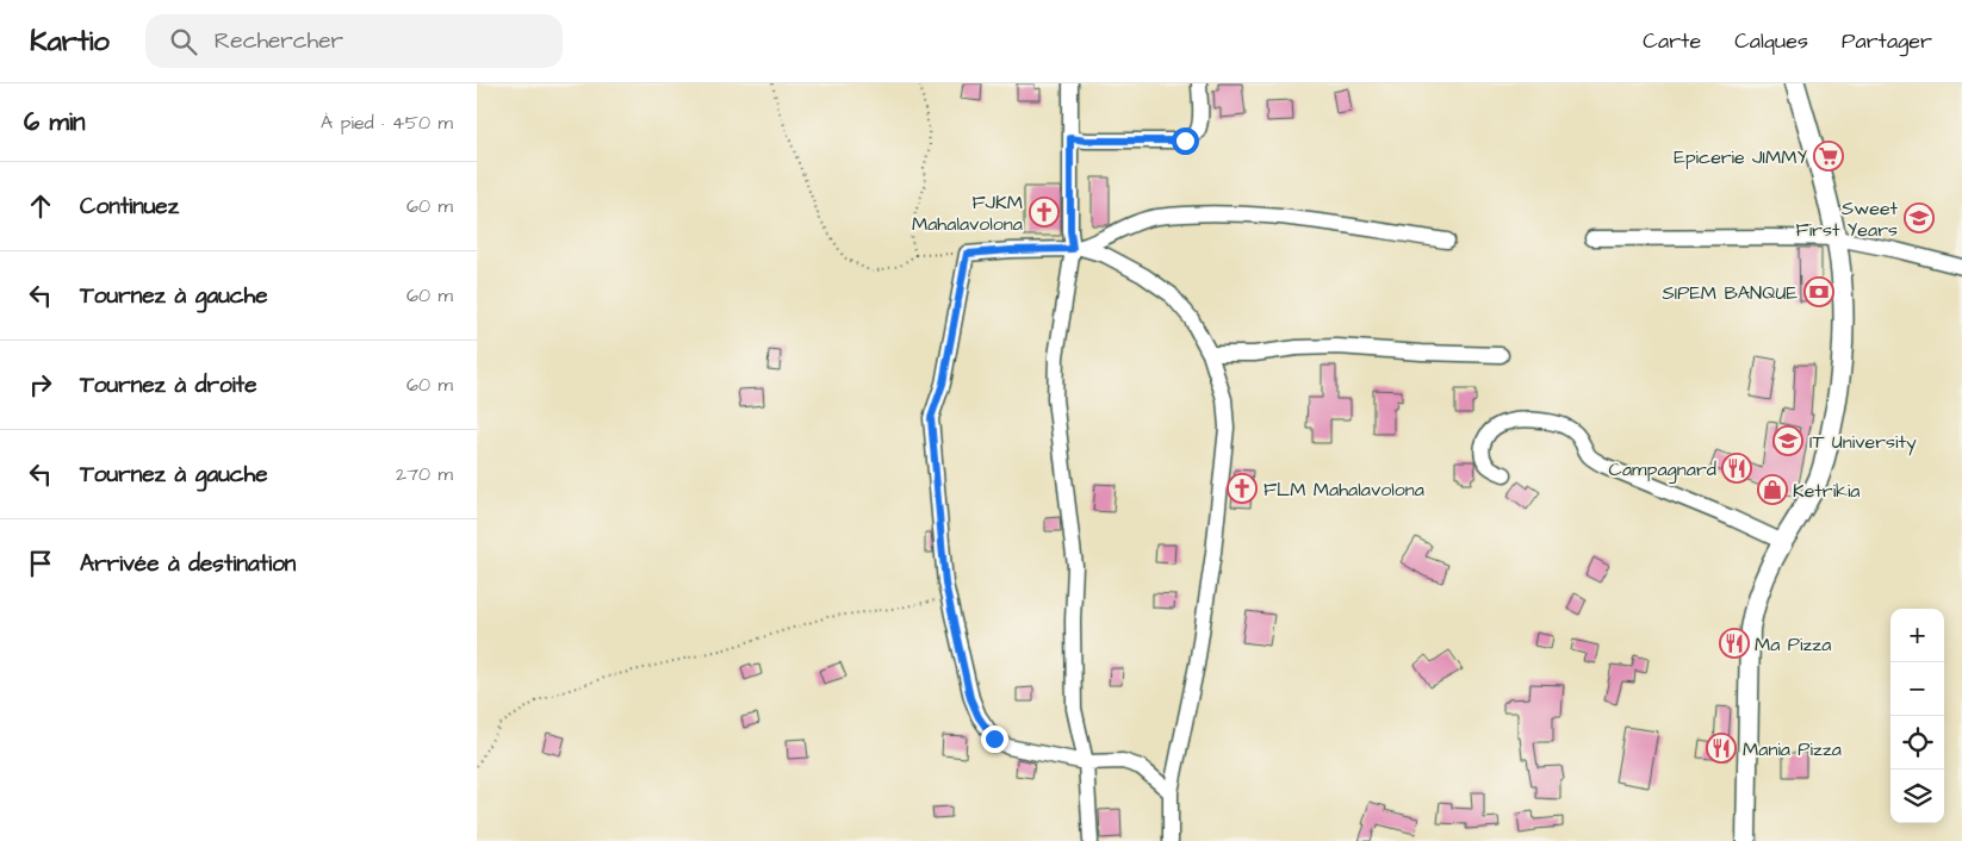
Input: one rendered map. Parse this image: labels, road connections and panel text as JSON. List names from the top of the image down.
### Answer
{
  "places": {
    "supermarket": ["Epicerie JIMMY"],
    "church": ["FJKM Mahalavolona", "FLM Mahalavolona"],
    "school or university": ["Sweet First Years", "IT University"],
    "bank": ["SIPEM BANQUE"],
    "restaurant": ["Campagnard", "Ma Pizza", "Mania Pizza"],
    "shop": ["Ketrikia"]
  },
  "page": {
    "header": "Kartio",
    "search": "Rechercher",
    "nav": ["Carte", "Calques", "Partager"],
    "heading": ["6 min", "À pied · 450 m"],
    "list": [
      ["Continuez", "60 m"],
      ["Tournez à gauche", "60 m"],
      ["Tournez à droite", "60 m"],
      ["Tournez à gauche", "270 m"],
      "Arrivée à destination"
    ],
    "map_buttons": ["+", "−"]
  }
}
